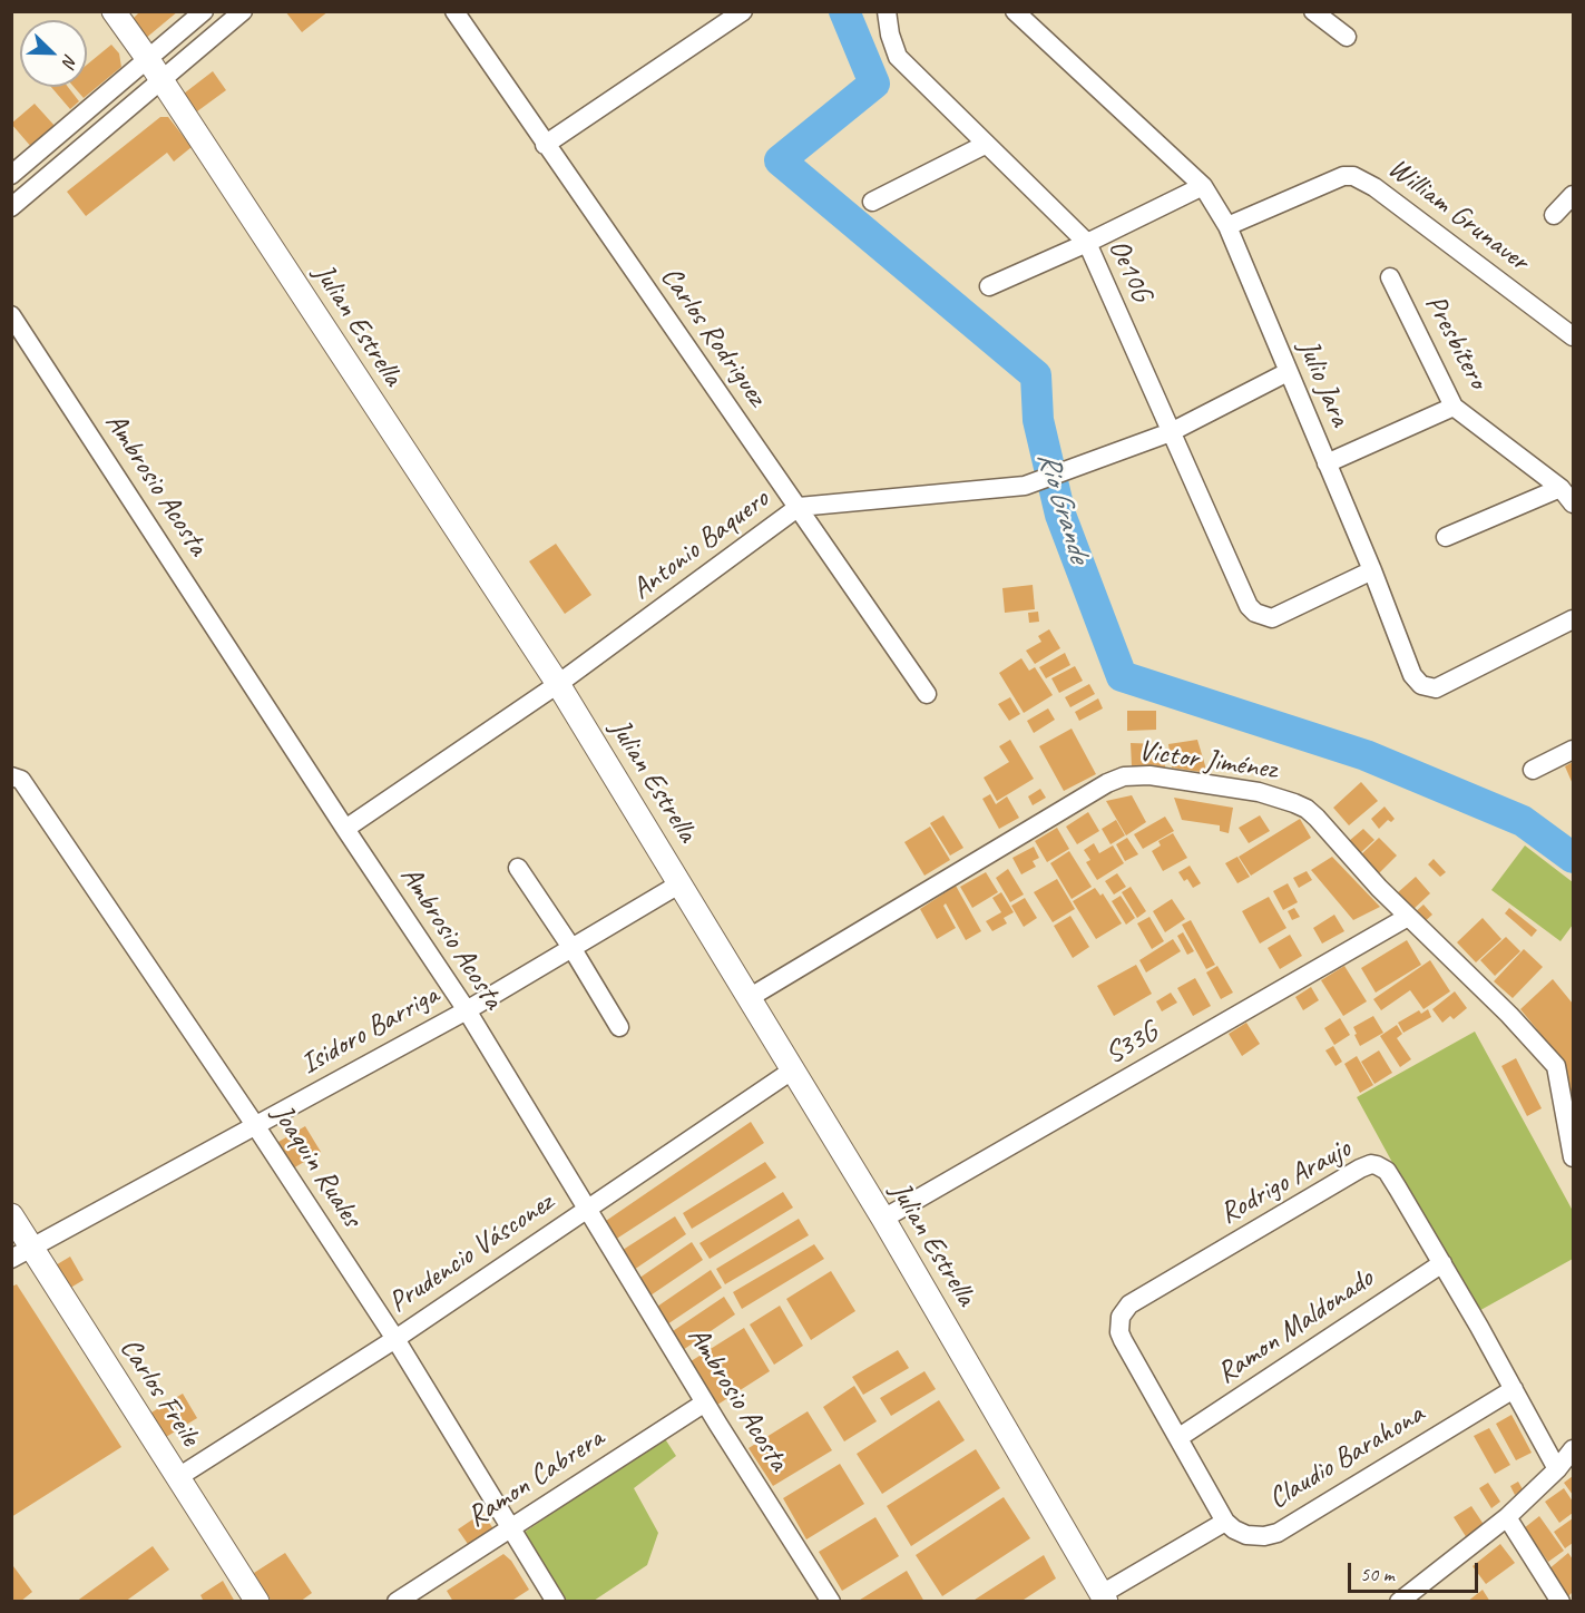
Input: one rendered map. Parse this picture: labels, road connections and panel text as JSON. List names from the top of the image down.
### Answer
{
  "streets": {
    "street": [
      "William Grunaver",
      "Oe10G",
      "Julian Estrella",
      "Carlos Rodriguez",
      "Presbítero",
      "Julio Jara",
      "Ambrosio Acosta",
      "Antonio Baquero",
      "Victor Jiménez",
      "Isidoro Barriga",
      "S33G",
      "Joaquin Ruales",
      "Rodrigo Araujo",
      "Prudencio Vásconez",
      "Ramon Maldonado",
      "Carlos Freile",
      "Claudio Barahona",
      "Ramon Cabrera"
    ]
  },
  "crossings": [
    ["William Grunaver", "Julio Jara"],
    ["Oe10G", "Julio Jara"],
    ["Oe10G", "Antonio Baquero"],
    ["Julian Estrella", "Antonio Baquero"],
    ["Julian Estrella", "Victor Jiménez"],
    ["Julian Estrella", "Isidoro Barriga"],
    ["Julian Estrella", "S33G"],
    ["Julian Estrella", "Prudencio Vásconez"],
    ["Carlos Rodriguez", "Antonio Baquero"],
    ["Julio Jara", "Antonio Baquero"],
    ["Ambrosio Acosta", "Antonio Baquero"],
    ["Ambrosio Acosta", "Isidoro Barriga"],
    ["Ambrosio Acosta", "Prudencio Vásconez"],
    ["Ambrosio Acosta", "Ramon Cabrera"],
    ["Victor Jiménez", "S33G"],
    ["Isidoro Barriga", "Joaquin Ruales"],
    ["Isidoro Barriga", "Carlos Freile"],
    ["Joaquin Ruales", "Prudencio Vásconez"],
    ["Joaquin Ruales", "Ramon Cabrera"],
    ["Rodrigo Araujo", "Ramon Maldonado"],
    ["Rodrigo Araujo", "Claudio Barahona"],
    ["Prudencio Vásconez", "Carlos Freile"]
  ],
  "water": ["Rio Grande"],
  "scale_bar": "50 m",
  "north": "bottom right"
}
